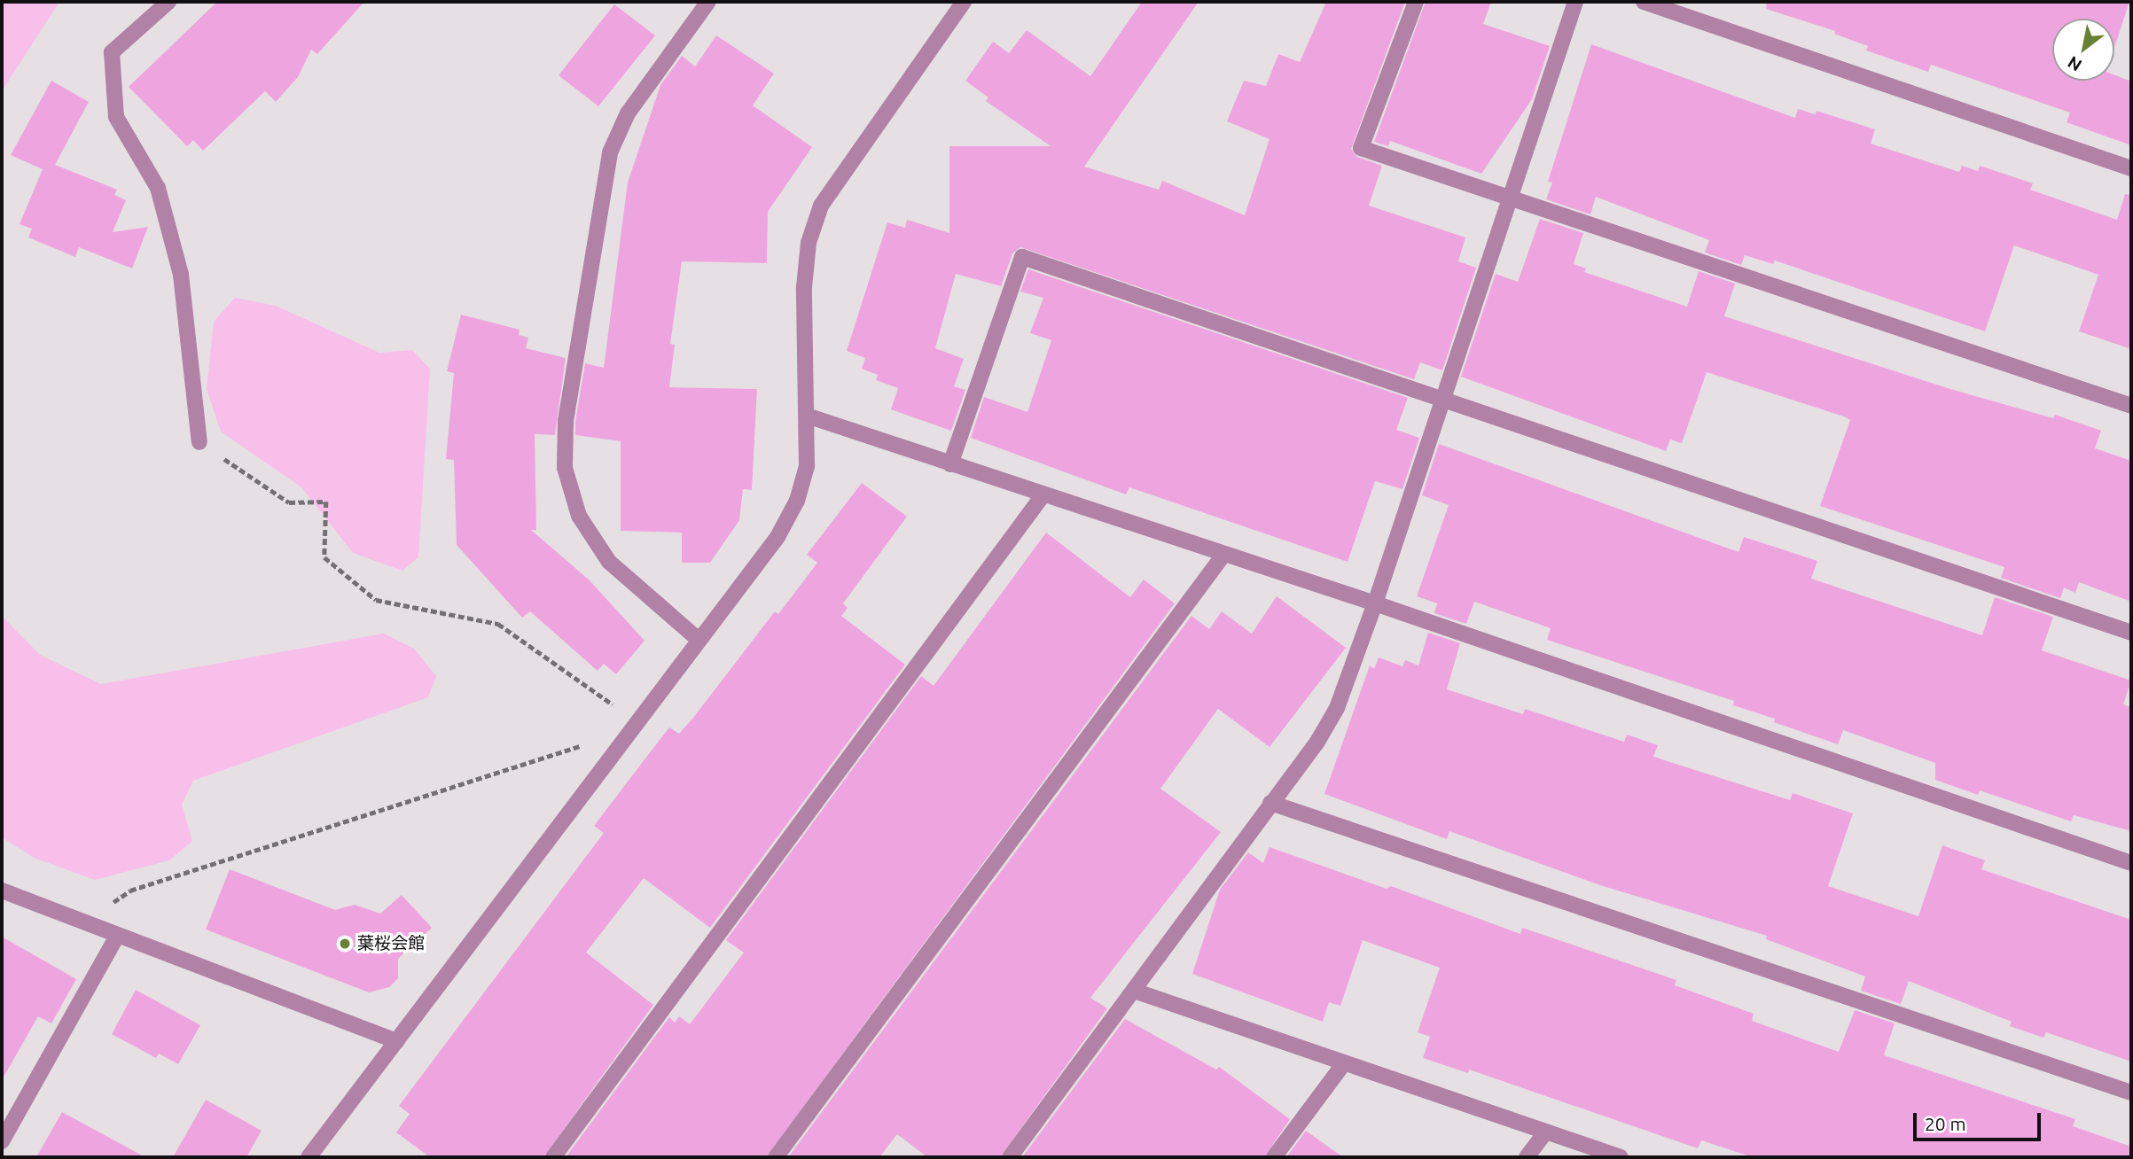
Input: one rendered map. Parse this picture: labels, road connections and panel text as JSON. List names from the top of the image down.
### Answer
{
  "places": ["葉桜会館"],
  "scale_bar": "20 m",
  "north": "bottom left"
}
